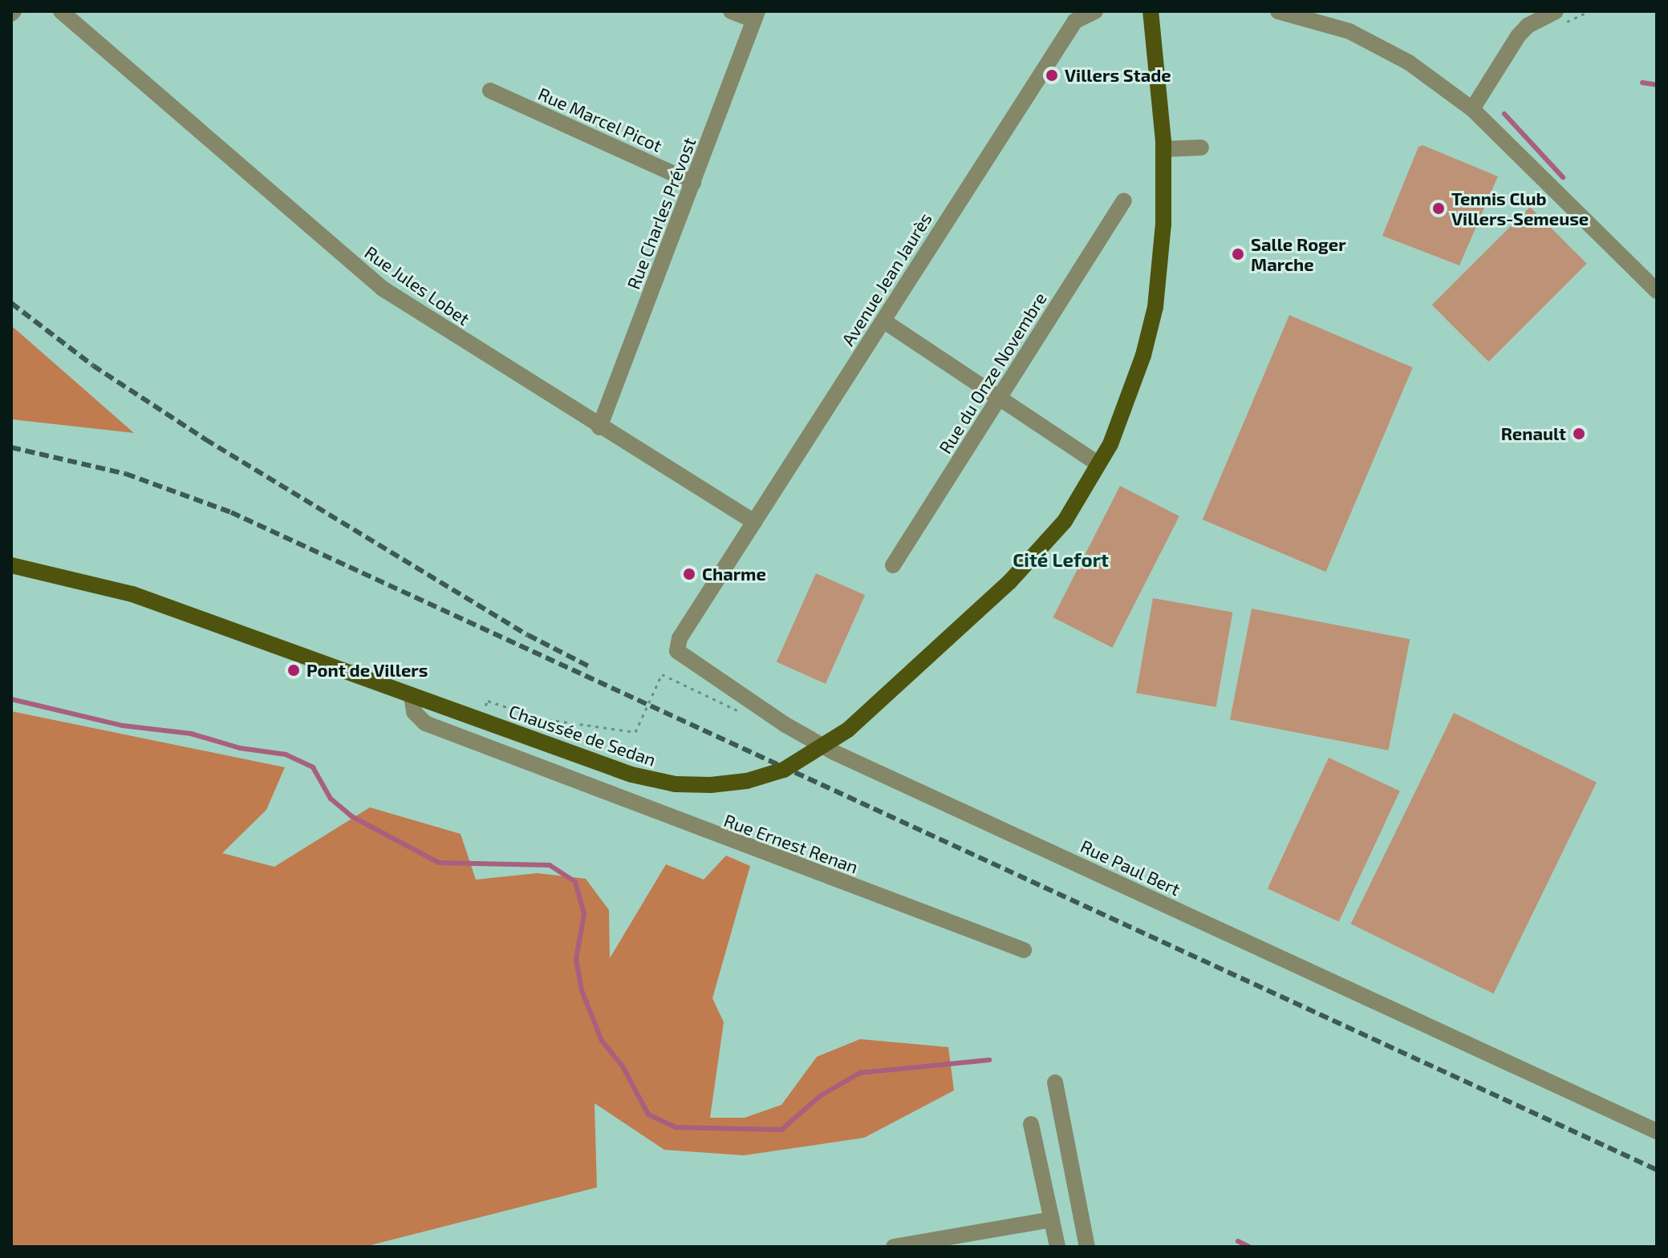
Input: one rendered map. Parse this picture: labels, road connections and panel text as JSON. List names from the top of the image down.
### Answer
{
  "streets": {
    "main road": ["Chaussée de Sedan"],
    "street": [
      "Rue Marcel Picot",
      "Rue Charles Prévost",
      "Avenue Jean Jaurès",
      "Rue Jules Lobet",
      "Rue du Onze Novembre",
      "Rue Ernest Renan",
      "Rue Paul Bert"
    ]
  },
  "crossings": [
    ["Rue Marcel Picot", "Rue Charles Prévost"],
    ["Rue Charles Prévost", "Rue Jules Lobet"],
    ["Avenue Jean Jaurès", "Rue Jules Lobet"],
    ["Avenue Jean Jaurès", "Rue Paul Bert"],
    ["Chaussée de Sedan", "Rue Ernest Renan"]
  ],
  "districts": ["Cité Lefort"],
  "places": [
    "Villers Stade",
    "Tennis Club Villers-Semeuse",
    "Salle Roger Marche",
    "Renault",
    "Charme",
    "Pont de Villers"
  ]
}
